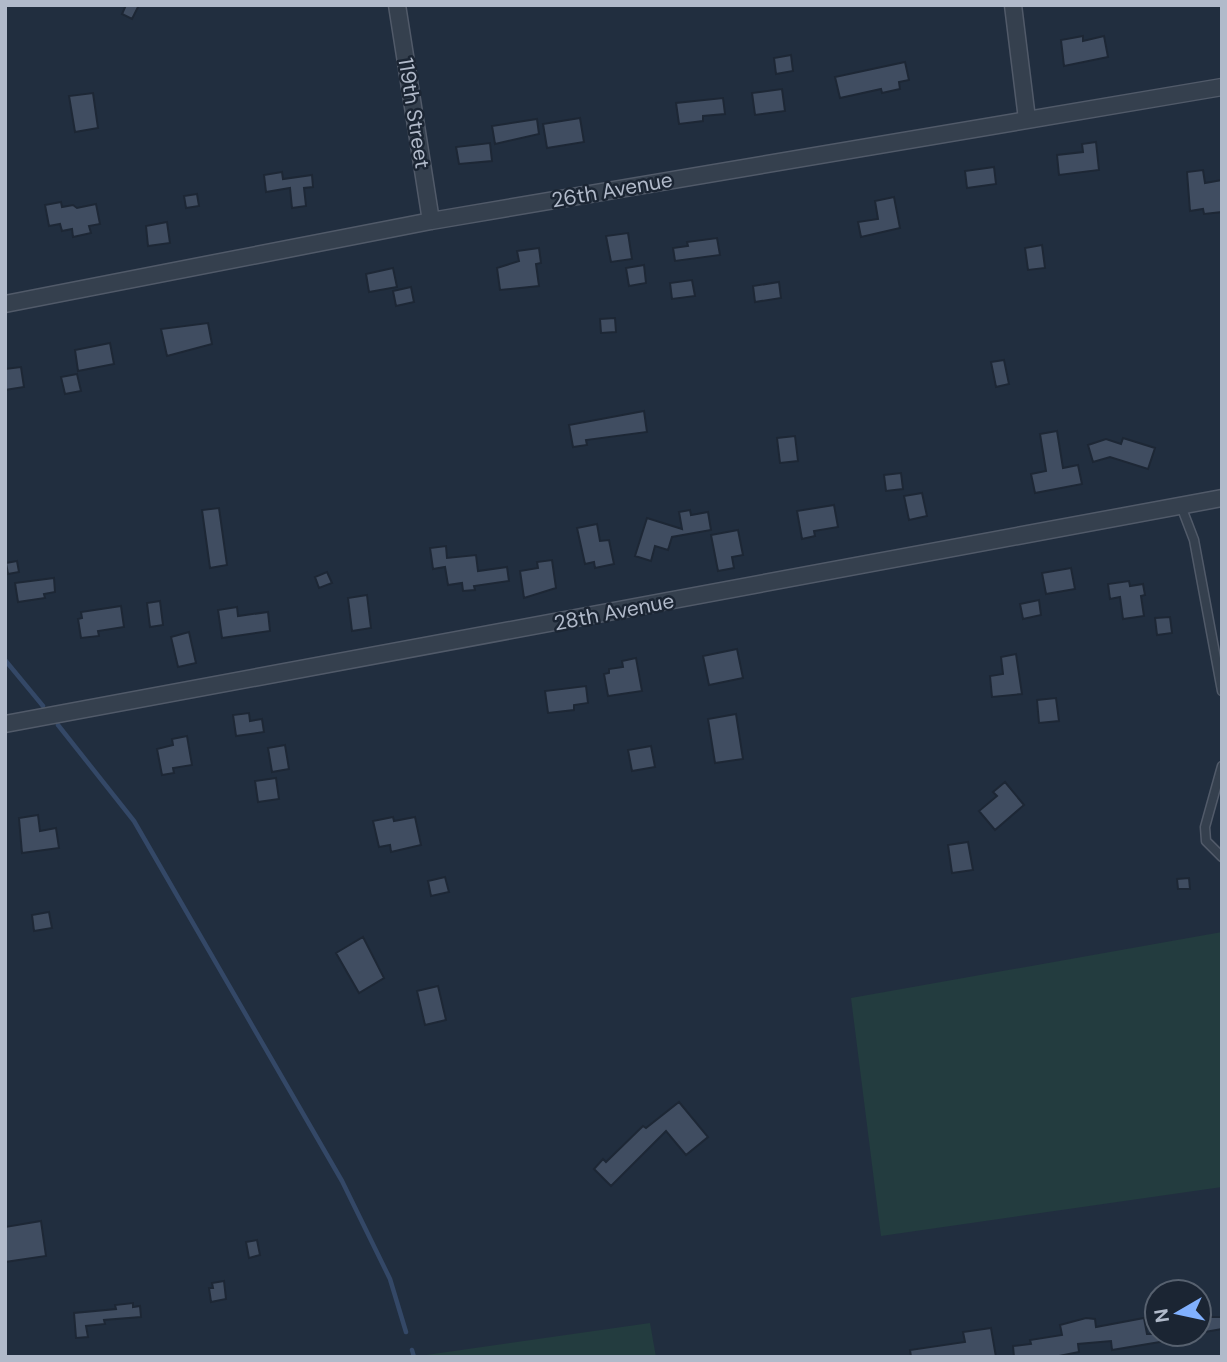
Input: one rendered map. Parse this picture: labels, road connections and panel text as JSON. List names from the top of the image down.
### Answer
{
  "streets": {
    "street": ["119th Street", "26th Avenue", "28th Avenue"]
  },
  "crossings": [
    ["119th Street", "26th Avenue"]
  ],
  "north": "left"
}
